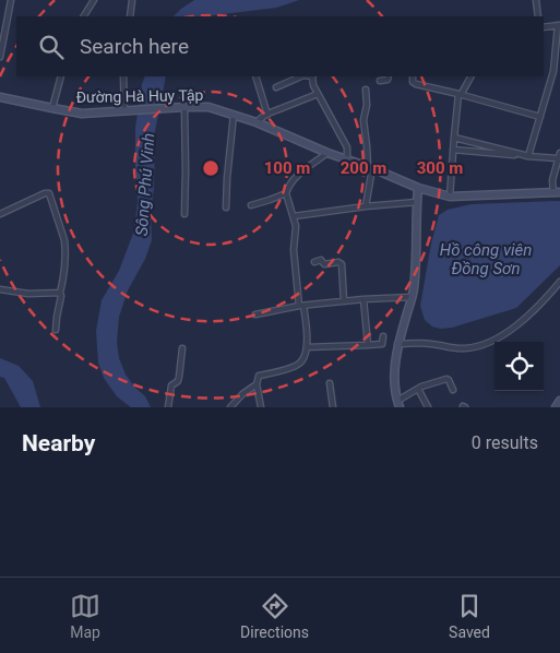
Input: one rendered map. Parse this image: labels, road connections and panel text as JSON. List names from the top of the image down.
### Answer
{
  "streets": {
    "main road": ["Đường Hà Huy Tập"]
  },
  "water": ["Sông Phú Vinh", "Hồ công viên Đồng Sơn"],
  "page": {
    "search": "Search here",
    "heading": ["Nearby", "0 results"],
    "nav": ["Map", "Directions", "Saved"]
  },
  "rings": ["100 m", "200 m", "300 m"]
}
